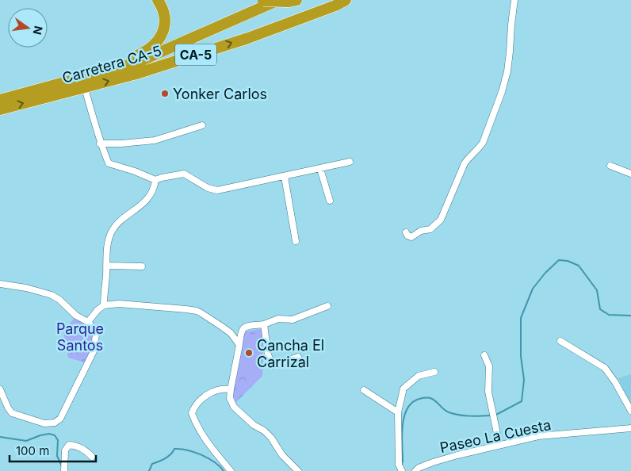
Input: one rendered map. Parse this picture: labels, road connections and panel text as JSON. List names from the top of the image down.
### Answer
{
  "streets": {
    "highway": ["CA-5", "Carretera CA-5"],
    "street": ["Paseo La Cuesta"]
  },
  "crossings": [
    ["CA-5", "Carretera CA-5"]
  ],
  "parks": ["Parque Santos"],
  "places": ["Yonker Carlos", "Cancha El Carrizal"],
  "scale_bar": "100 m",
  "north": "right"
}
